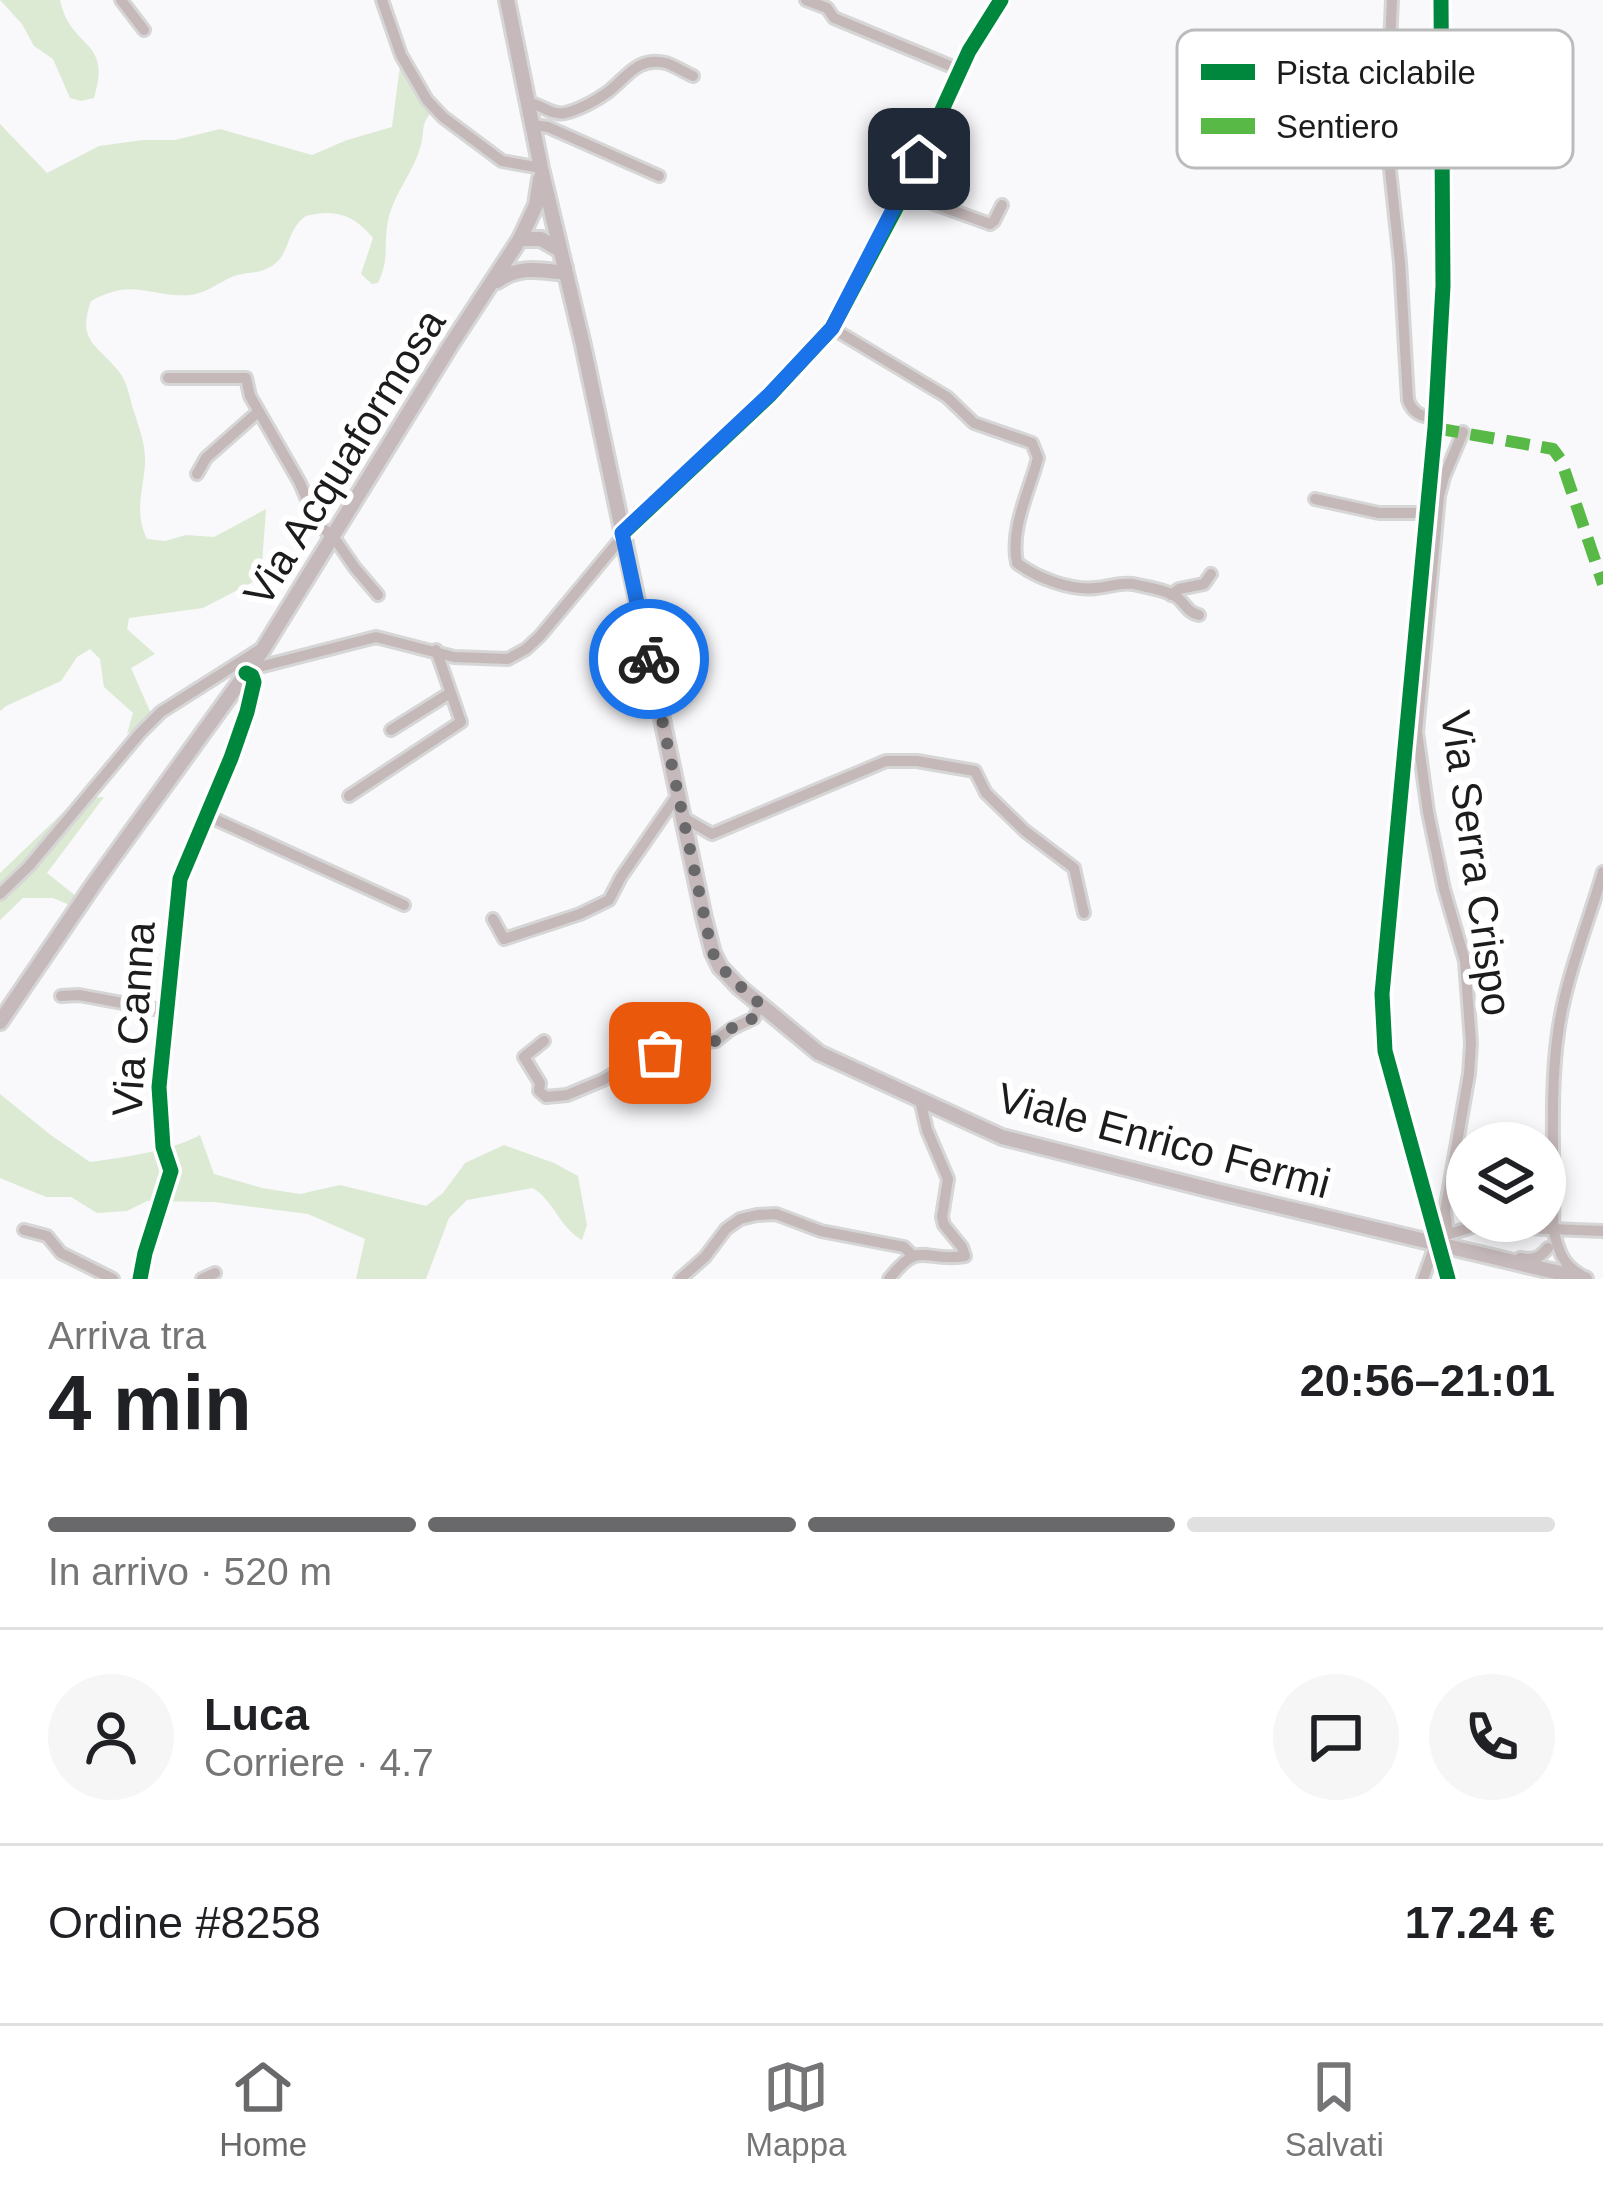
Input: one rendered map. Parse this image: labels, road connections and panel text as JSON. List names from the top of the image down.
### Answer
{
  "streets": {
    "main road": ["Via Acquaformosa", "Viale Enrico Fermi"],
    "street": ["Via Serra Crispo", "Via Canna"]
  },
  "crossings": [
    ["Via Acquaformosa", "Via Canna"],
    ["Via Acquaformosa", "Viale Enrico Fermi"],
    ["Via Serra Crispo", "Viale Enrico Fermi"]
  ],
  "legend": ["Pista ciclabile", "Sentiero"],
  "page": {
    "heading": ["4 min", "Arriva tra", "20:56–21:01"],
    "panel": [
      "Luca",
      "Corriere · 4.7",
      "Ordine #8258",
      "17.24 €"
    ],
    "bar": "In arrivo · 520 m",
    "tabs": ["Home", "Mappa", "Salvati"]
  }
}
